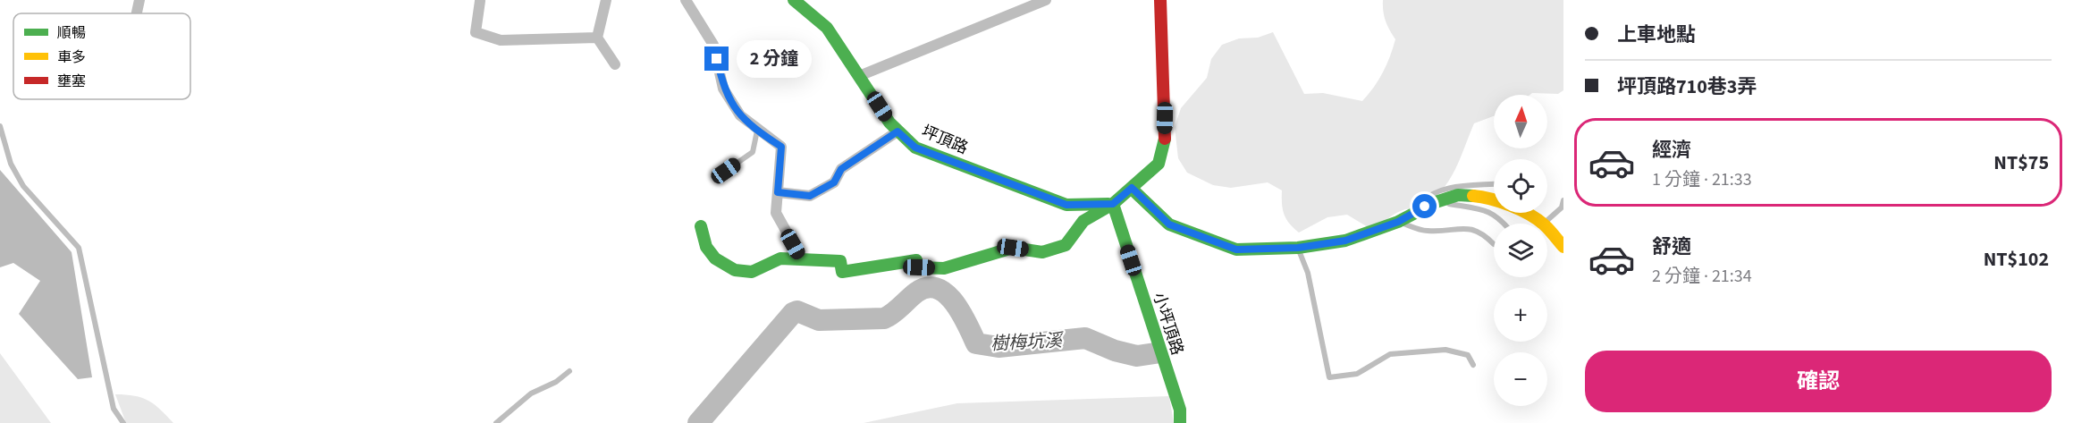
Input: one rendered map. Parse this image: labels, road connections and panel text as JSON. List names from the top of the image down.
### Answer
{
  "streets": {
    "street": ["坪頂路", "小坪頂路"]
  },
  "crossings": [
    ["坪頂路", "小坪頂路"]
  ],
  "water": ["樹梅坑溪"],
  "legend": ["順暢", "車多", "壅塞"],
  "north": "top",
  "page": {
    "banner": ["上車地點", "坪頂路710巷3弄"],
    "bubble": "2 分鐘",
    "map_buttons": ["+", "−"],
    "list": [
      {
        "name": "經濟",
        "note": "1 分鐘 · 21:33",
        "value": "NT$75"
      },
      {
        "name": "舒適",
        "note": "2 分鐘 · 21:34",
        "value": "NT$102"
      }
    ],
    "buttons": "確認"
  }
}
